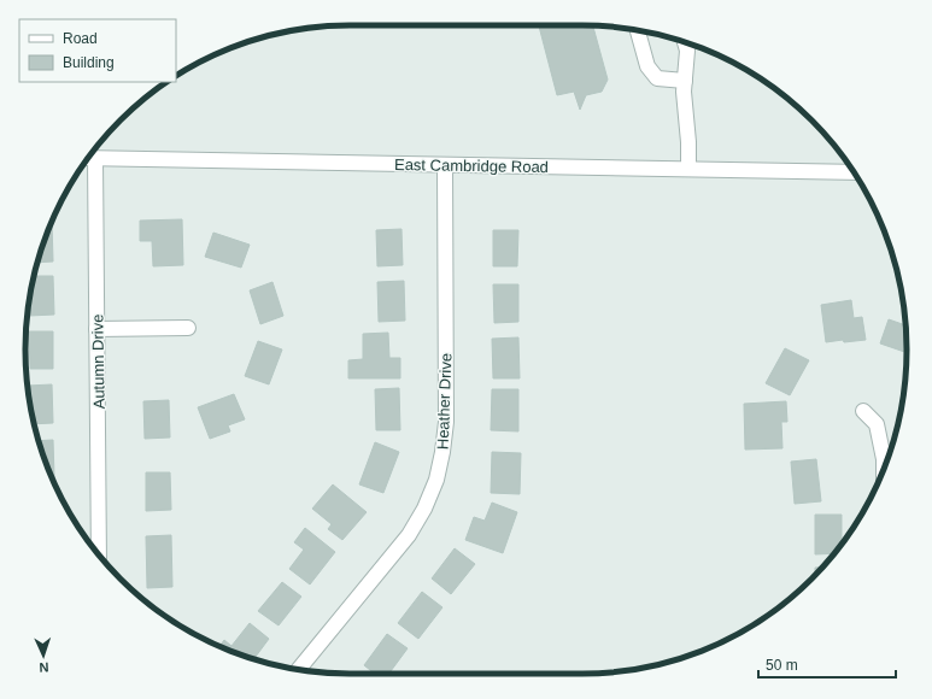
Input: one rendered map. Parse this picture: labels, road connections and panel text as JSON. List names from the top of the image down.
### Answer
{
  "streets": {
    "street": ["East Cambridge Road", "Autumn Drive", "Heather Drive"]
  },
  "crossings": [
    ["East Cambridge Road", "Autumn Drive"],
    ["East Cambridge Road", "Heather Drive"]
  ],
  "legend": ["Road", "Building"],
  "scale_bar": "50 m",
  "north": "bottom"
}
